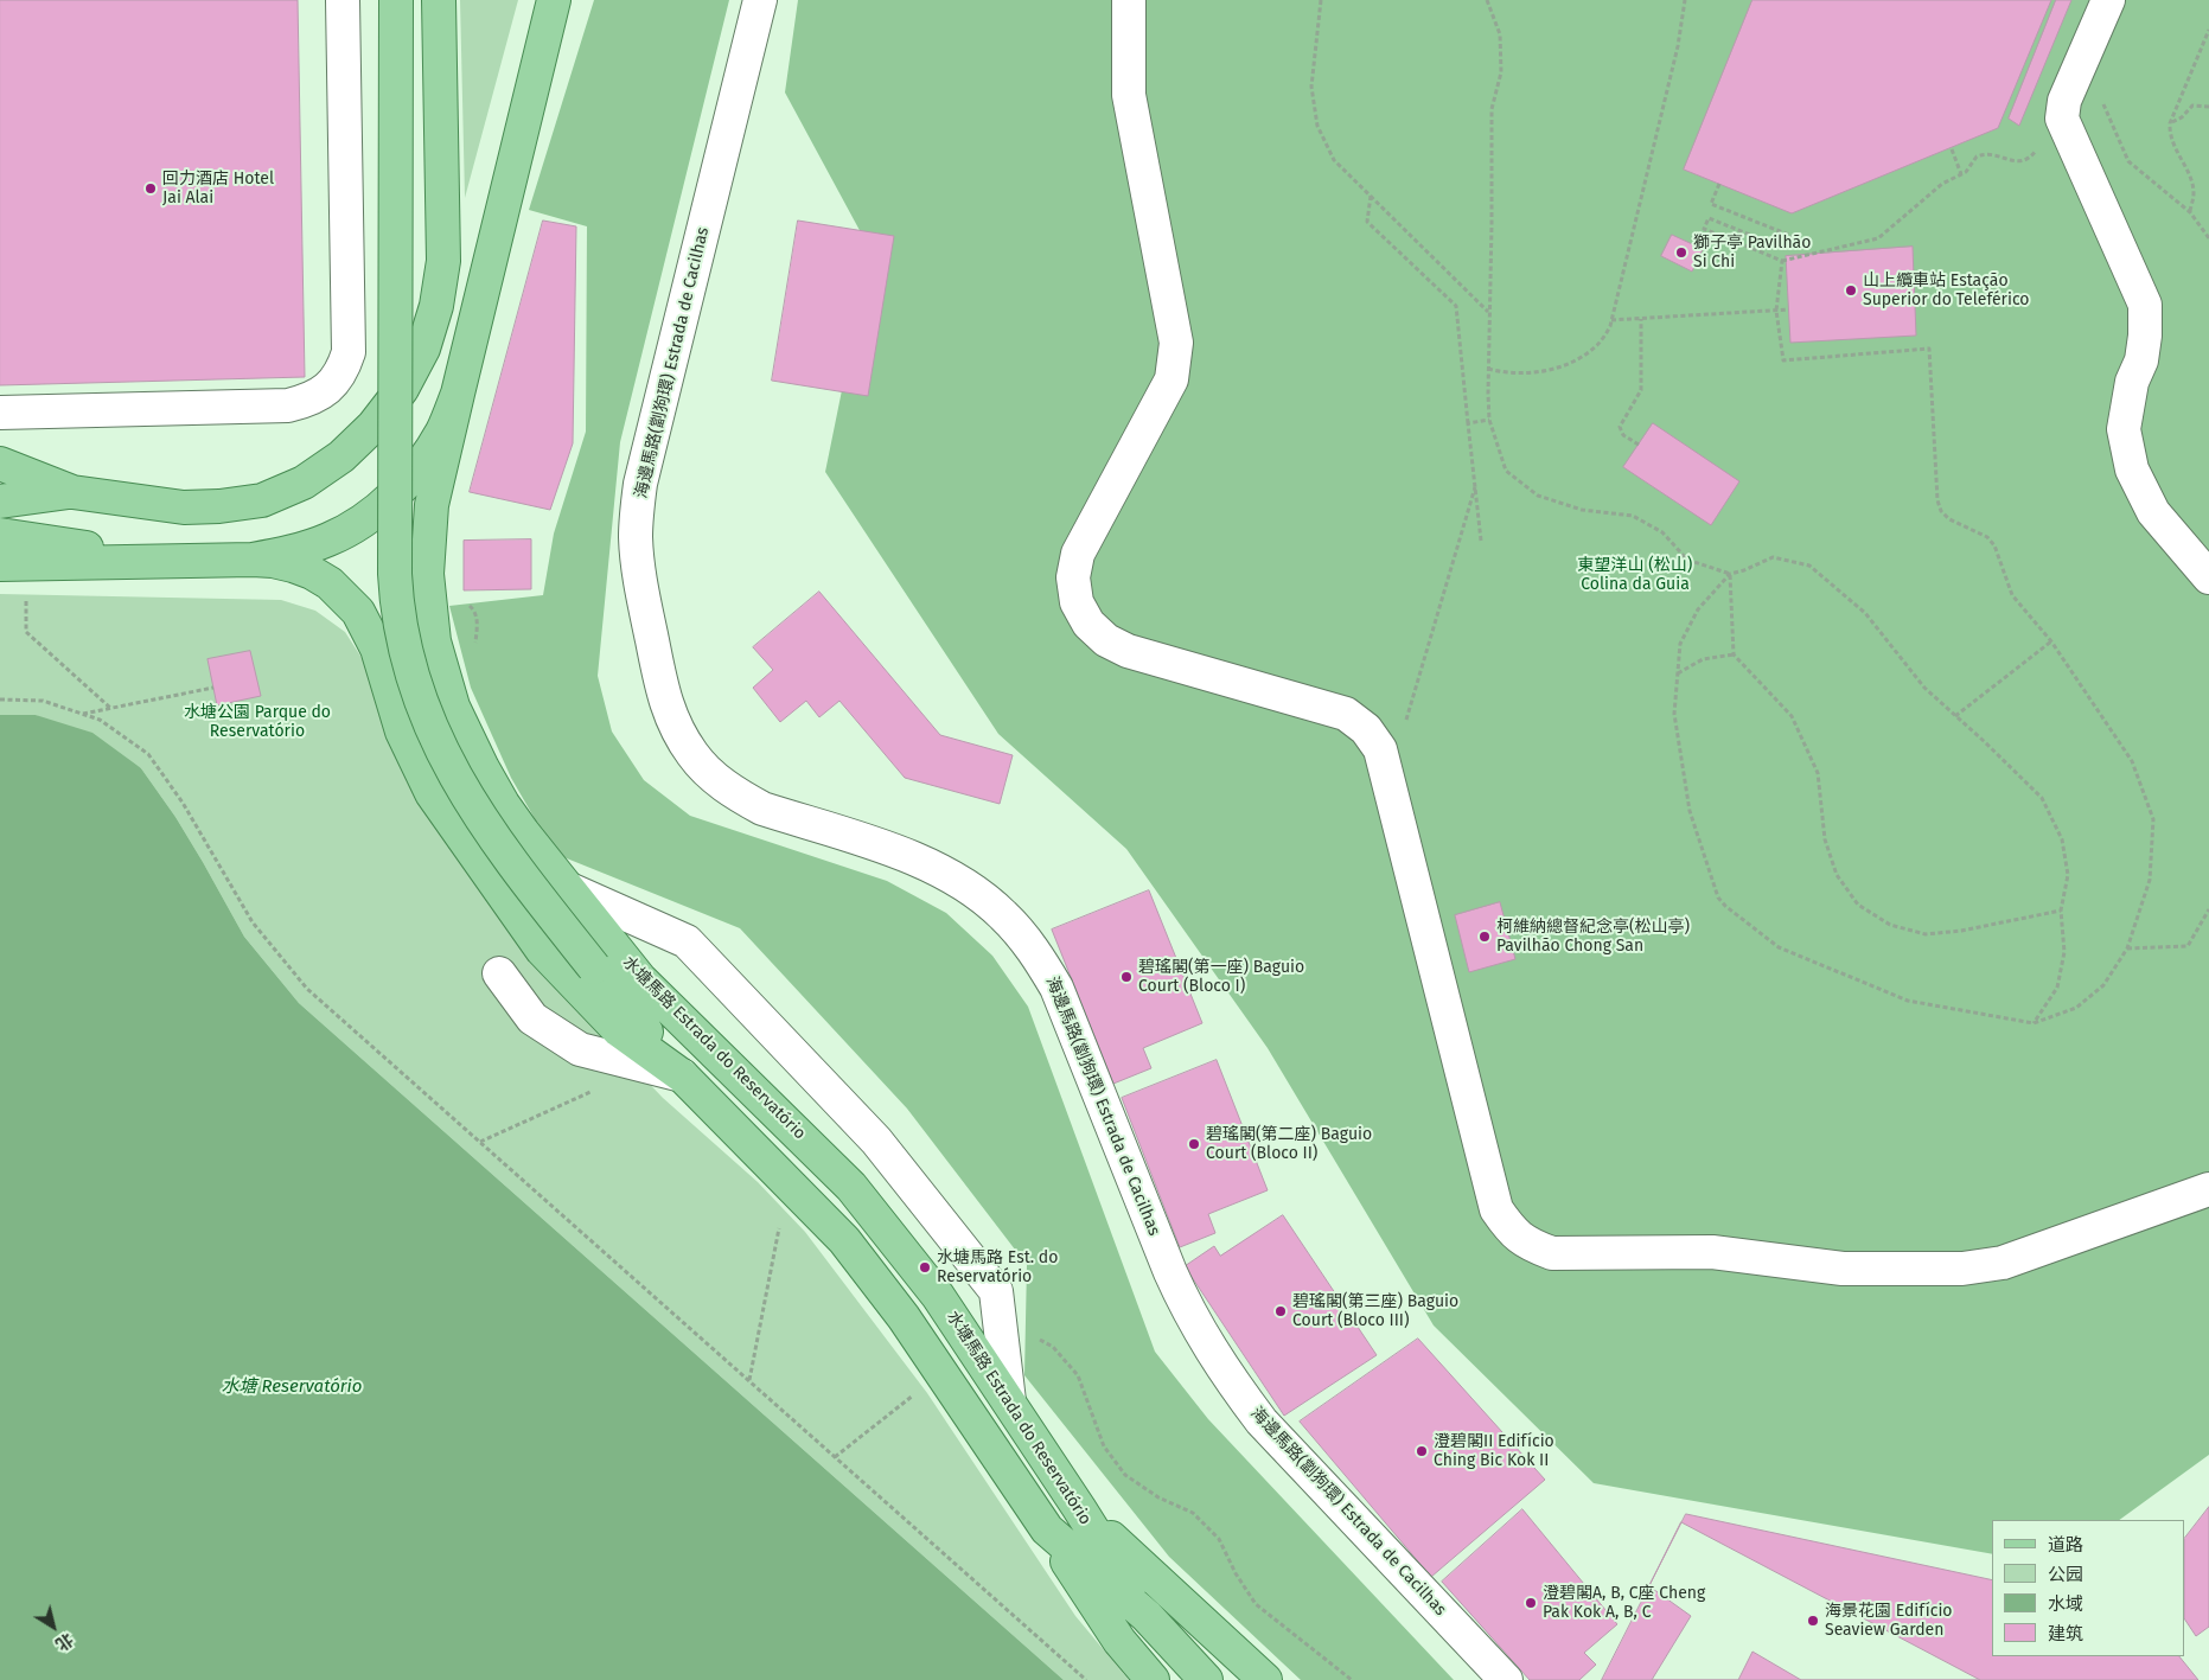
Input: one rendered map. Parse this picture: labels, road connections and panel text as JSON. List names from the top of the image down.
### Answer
{
  "streets": {
    "main road": ["水塘馬路 Estrada do Reservatório"],
    "street": ["海邊馬路(劏狗環) Estrada de Cacilhas"]
  },
  "water": ["水塘 Reservatório"],
  "parks": ["東望洋山 (松山) Colina da Guia", "水塘公園 Parque do Reservatório"],
  "places": [
    "回力酒店 Hotel Jai Alai",
    "獅子亭 Pavilhão Si Chi",
    "山上纜車站 Estação Superior do Teleférico",
    "柯維納總督紀念亭(松山亭) Pavilhão Chong San",
    "碧瑤閣(第一座) Baguio Court (Bloco I)",
    "碧瑤閣(第二座) Baguio Court (Bloco II)",
    "水塘馬路 Est. do Reservatório",
    "碧瑤閣(第三座) Baguio Court (Bloco III)",
    "澄碧閣II Edifício Ching Bic Kok II",
    "澄碧閣A, B, C座 Cheng Pak Kok A, B, C",
    "海景花園 Edifício Seaview Garden"
  ],
  "legend": [
    "道路",
    "公园",
    "水域",
    "建筑"
  ],
  "north": "bottom right"
}
